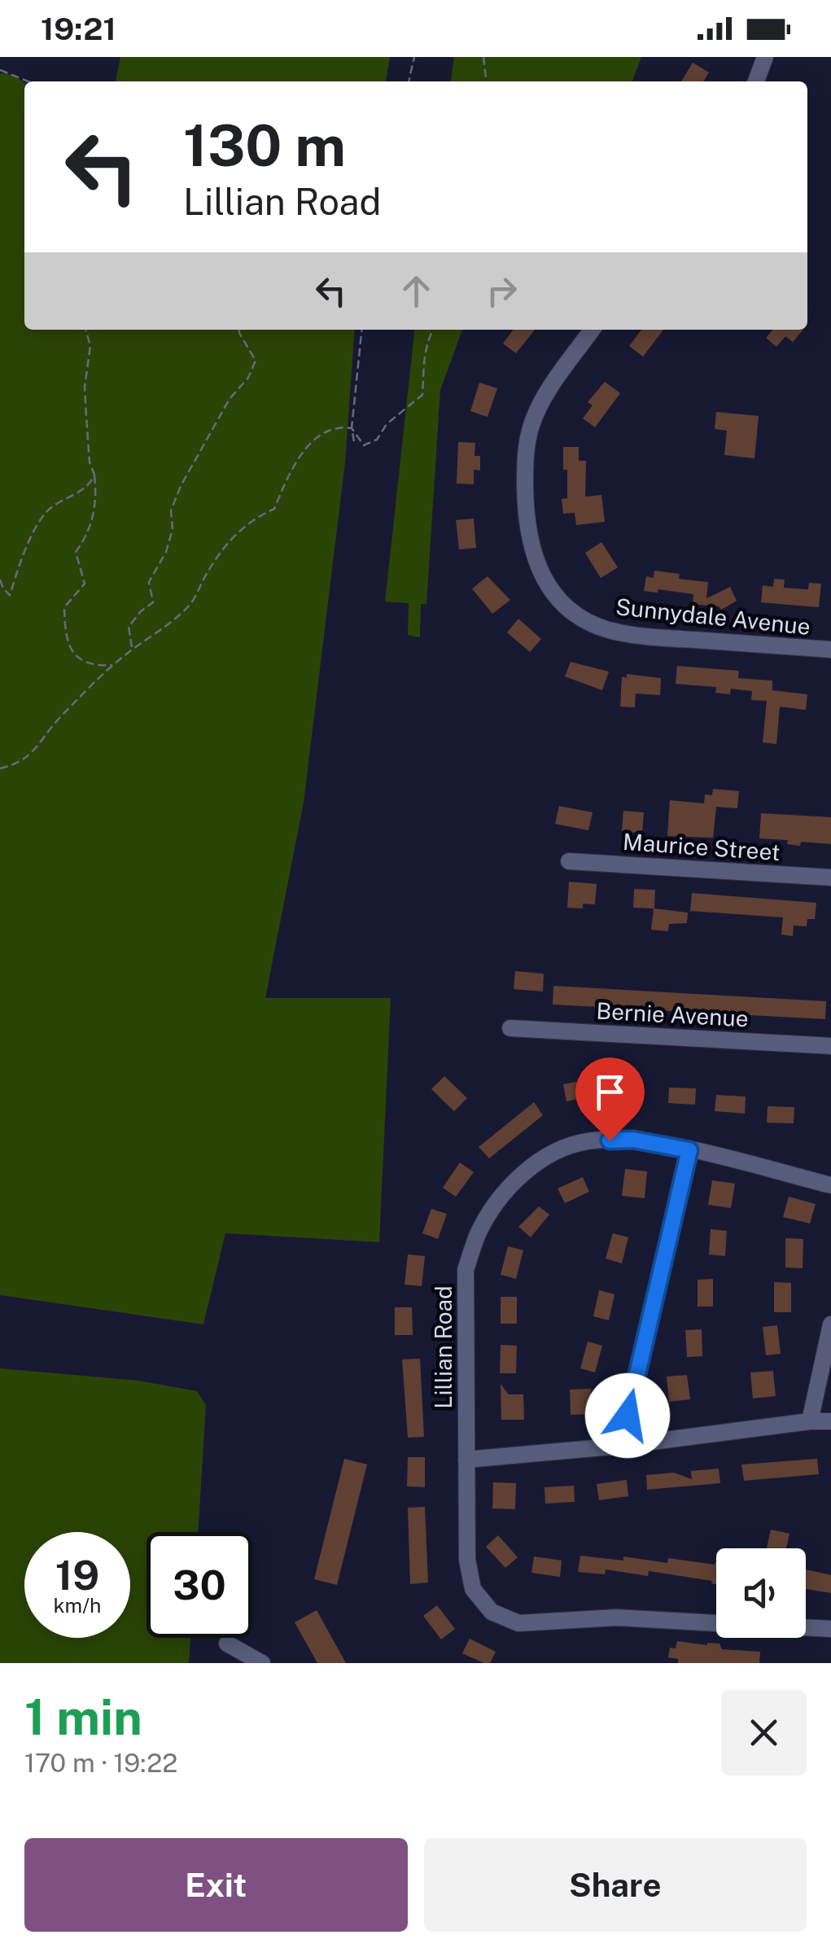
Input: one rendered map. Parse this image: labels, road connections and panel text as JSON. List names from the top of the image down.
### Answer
{
  "streets": {
    "street": [
      "Sunnydale Avenue",
      "Maurice Street",
      "Bernie Avenue",
      "Lillian Road"
    ]
  },
  "page": {
    "status": "19:21",
    "turn": ["130 m", "Lillian Road"],
    "speed": "19 km/h",
    "limit": "30",
    "heading": ["1 min", "170 m · 19:22"],
    "buttons": ["Exit", "Share"]
  }
}
